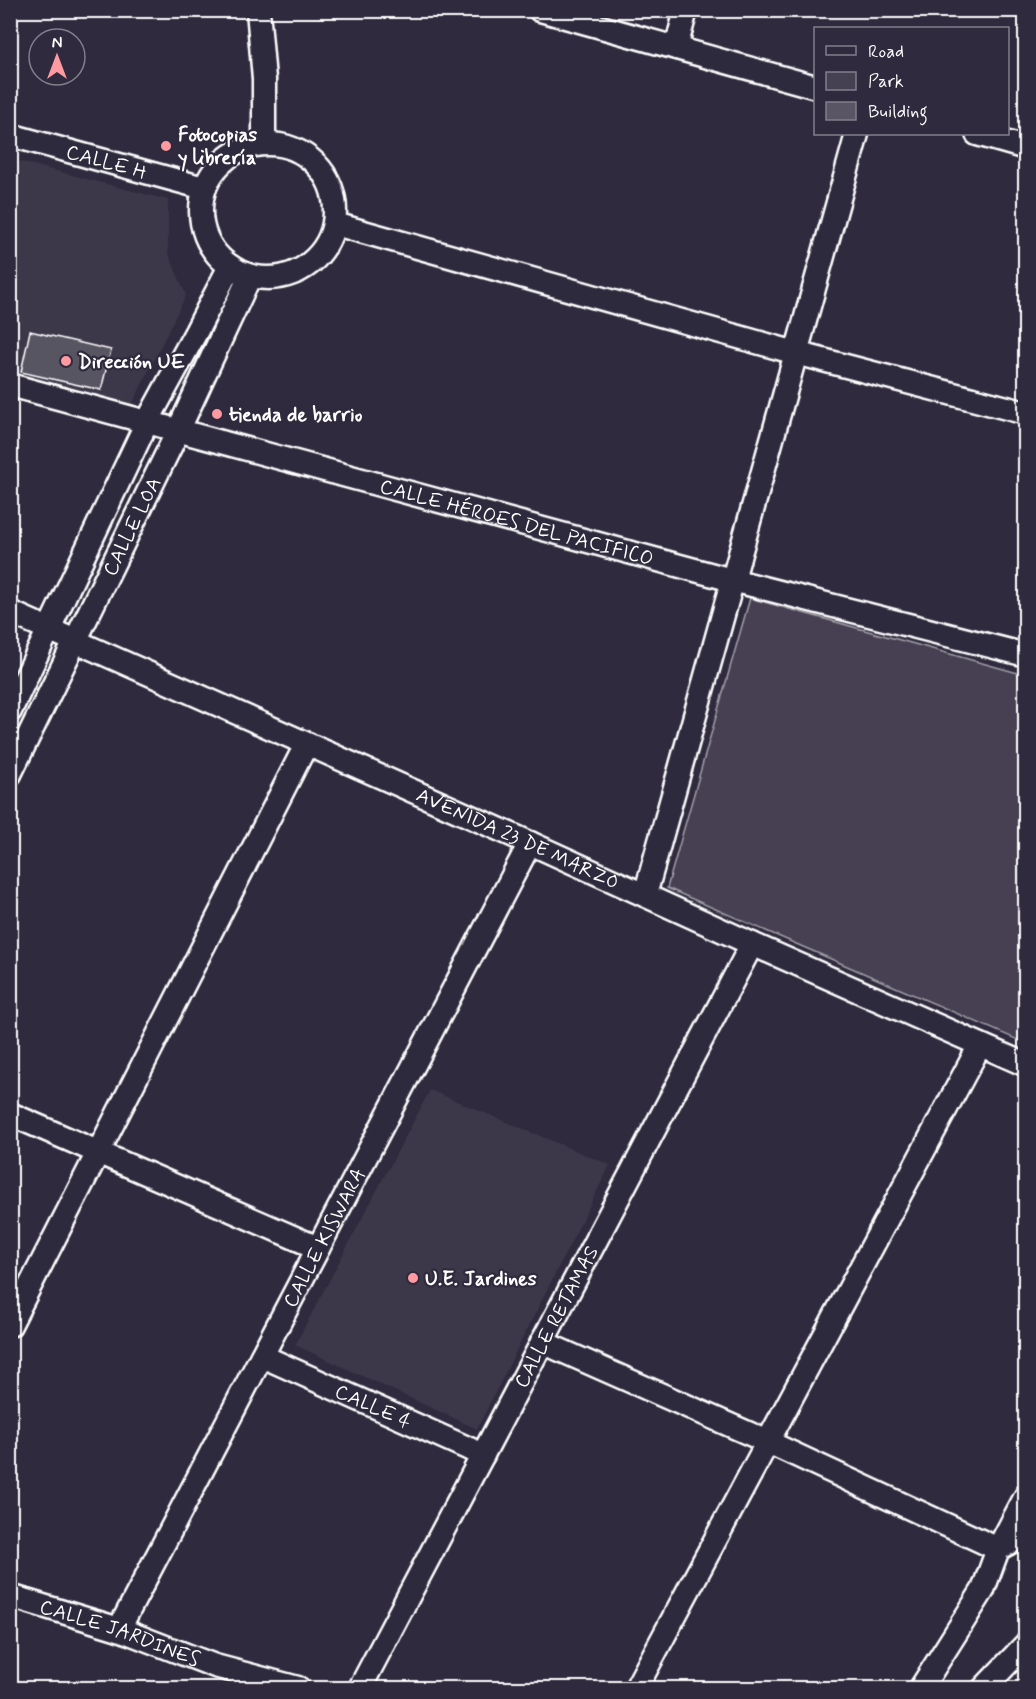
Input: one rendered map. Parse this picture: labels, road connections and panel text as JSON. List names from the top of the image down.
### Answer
{
  "streets": {
    "street": [
      "CALLE H",
      "CALLE HÉROES DEL PACIFICO",
      "CALLE LOA",
      "AVENIDA 23 DE MARZO",
      "CALLE KISWARA",
      "CALLE RETAMAS",
      "CALLE 4",
      "CALLE JARDINES"
    ]
  },
  "crossings": [
    ["CALLE H", "CALLE LOA"],
    ["CALLE HÉROES DEL PACIFICO", "CALLE LOA"],
    ["CALLE LOA", "AVENIDA 23 DE MARZO"],
    ["AVENIDA 23 DE MARZO", "CALLE KISWARA"],
    ["AVENIDA 23 DE MARZO", "CALLE RETAMAS"],
    ["CALLE KISWARA", "CALLE 4"],
    ["CALLE KISWARA", "CALLE JARDINES"],
    ["CALLE RETAMAS", "CALLE 4"]
  ],
  "places": [
    "Fotocopias y librería",
    "Dirección UE",
    "tienda de barrio",
    "U.E. Jardines"
  ],
  "legend": ["Road", "Park", "Building"],
  "north": "top"
}
